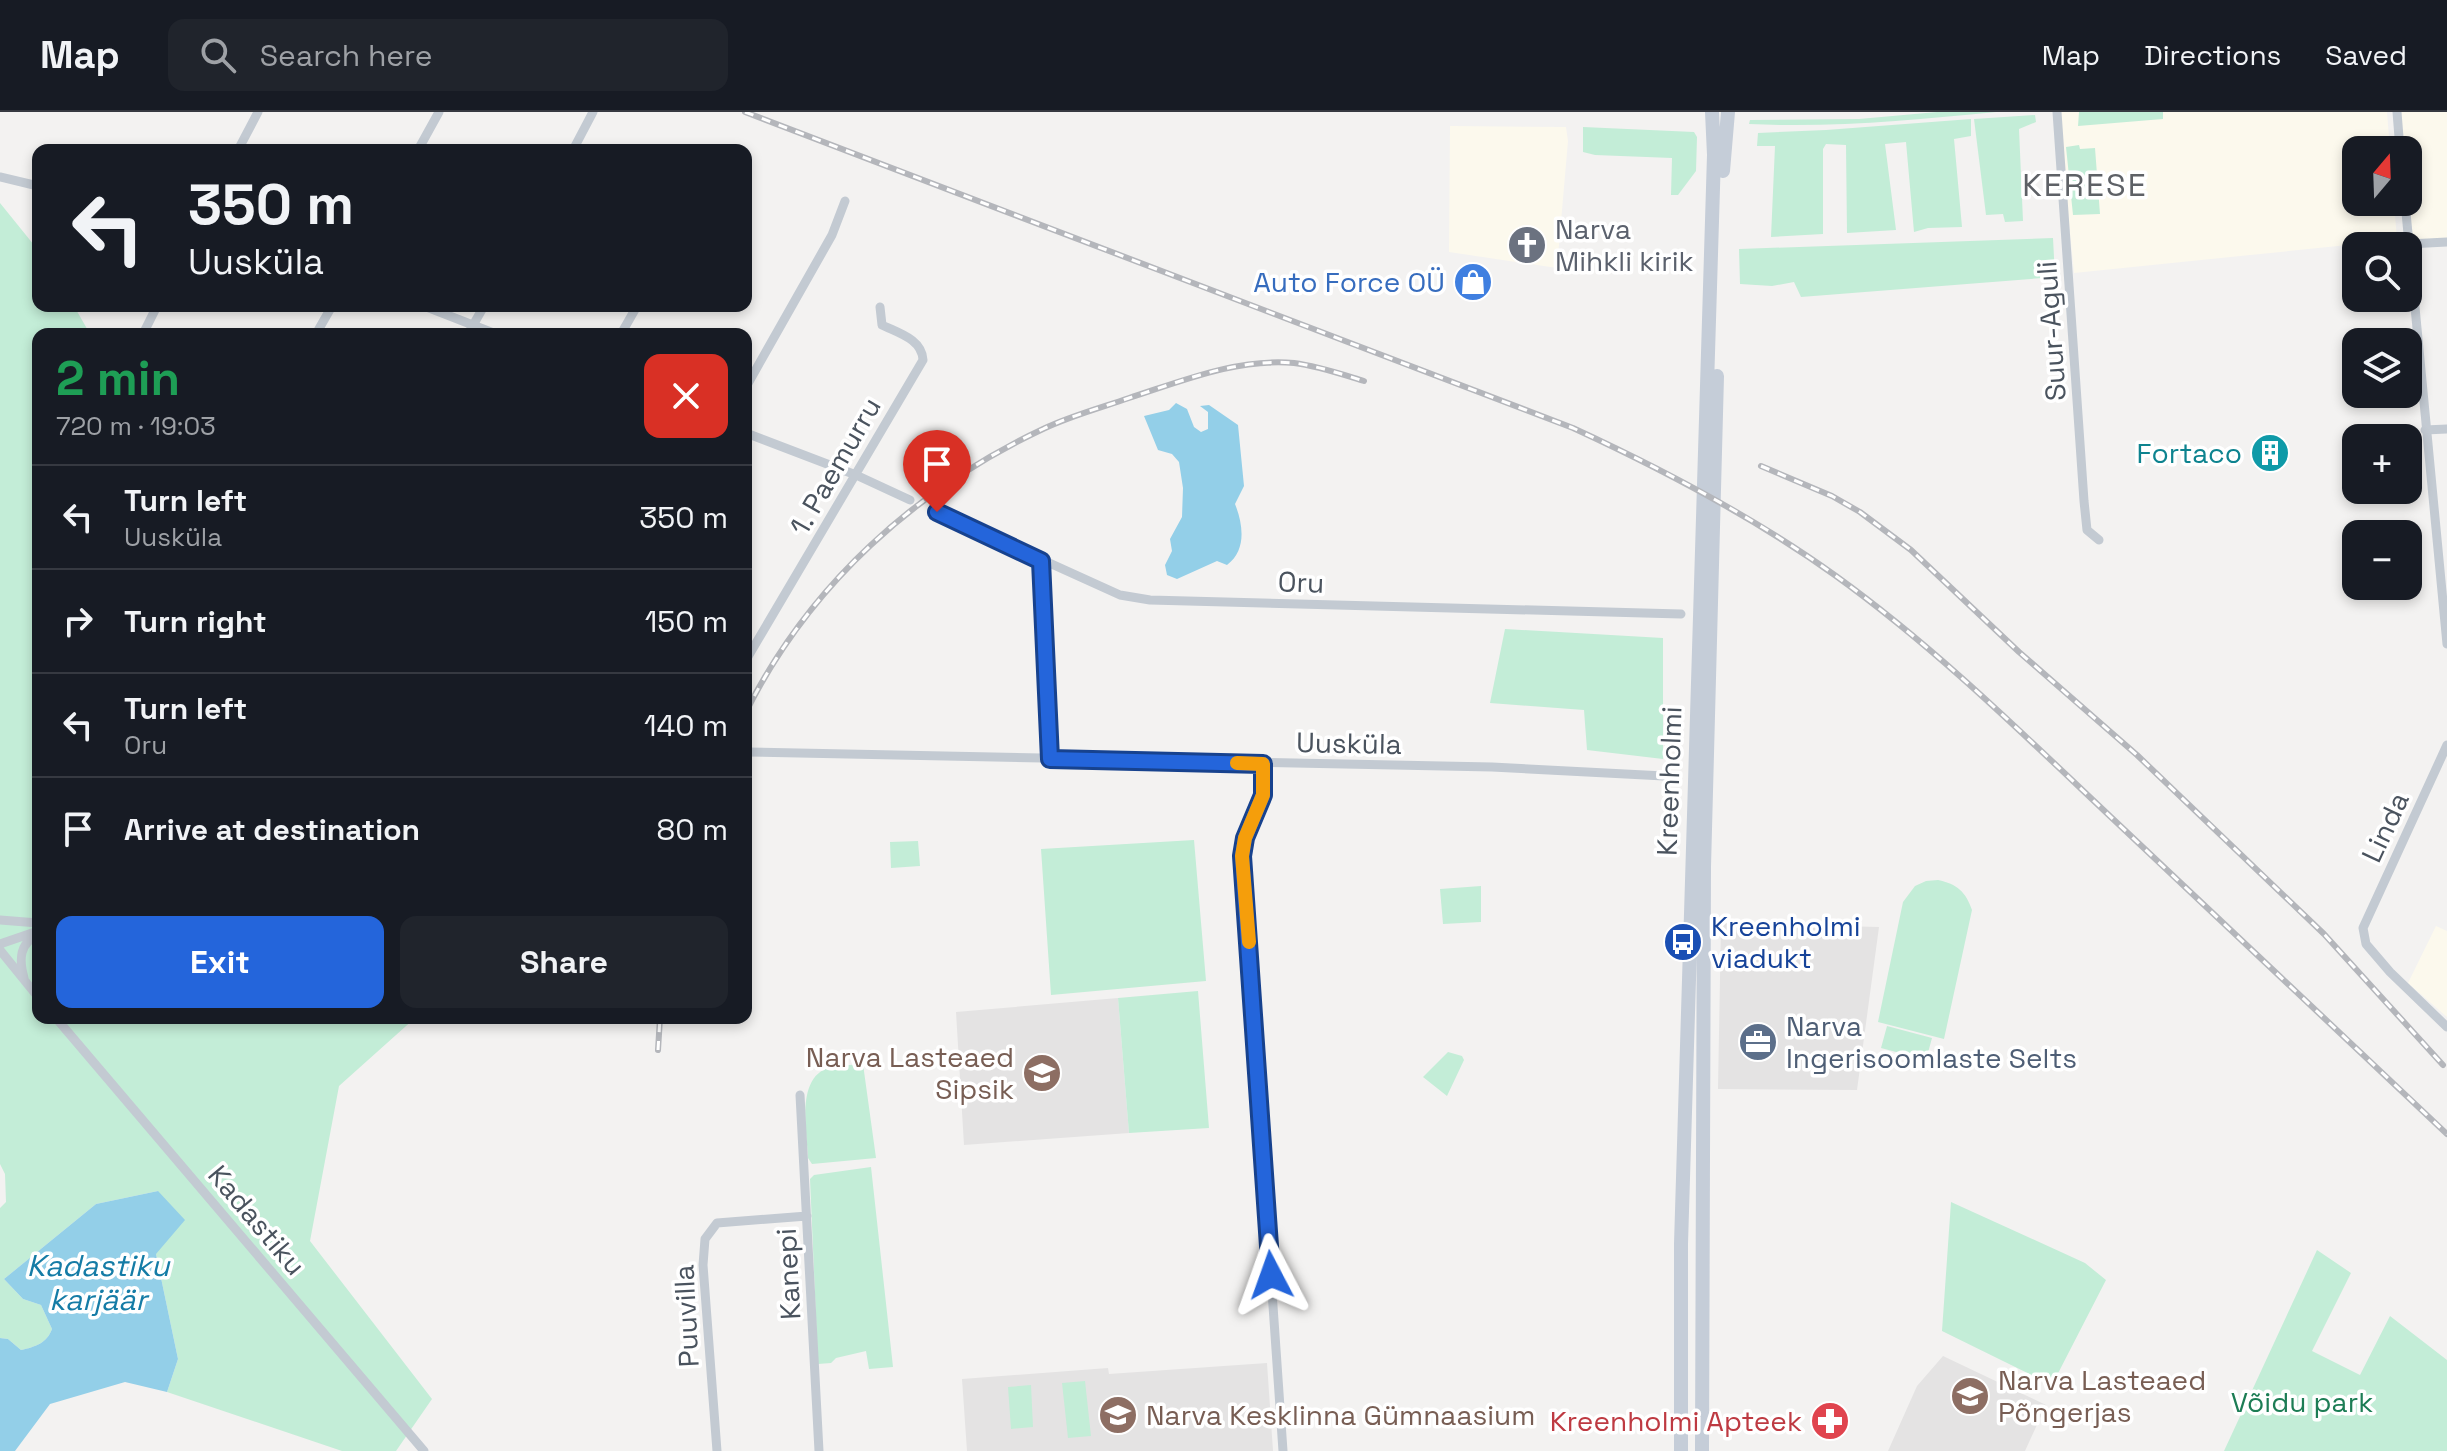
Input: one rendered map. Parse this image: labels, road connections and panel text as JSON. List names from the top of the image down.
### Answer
{
  "streets": {
    "main road": ["Kreenholmi"],
    "street": [
      "Suur-Aguli",
      "1. Paemurru",
      "Oru",
      "Uusküla",
      "Linda",
      "Kadastiku",
      "Kanepi",
      "Puuvilla"
    ]
  },
  "crossings": [
    ["Kanepi", "Puuvilla"]
  ],
  "districts": ["KERESE"],
  "water": ["Kadastiku karjäär"],
  "parks": ["Võidu park"],
  "places": {
    "church": ["Narva Mihkli kirik"],
    "shop": ["Auto Force OÜ"],
    "building": ["Fortaco"],
    "bus stop": ["Kreenholmi viadukt"],
    "office": ["Narva Ingerisoomlaste Selts"],
    "school or university": ["Narva Lasteaed Sipsik", "Narva Lasteaed Põngerjas", "Narva Kesklinna Gümnaasium"],
    "pharmacy": ["Kreenholmi Apteek"]
  },
  "north": "top",
  "page": {
    "header": "Map",
    "search": "Search here",
    "nav": ["Map", "Directions", "Saved"],
    "map_buttons": ["+", "−"],
    "turn": ["350 m", "Uusküla"],
    "heading": ["2 min", "720 m · 19:03"],
    "list": [
      {
        "name": "Turn left",
        "note": "Uusküla",
        "value": "350 m"
      },
      {
        "name": "Turn right",
        "value": "150 m"
      },
      {
        "name": "Turn left",
        "note": "Oru",
        "value": "140 m"
      },
      {
        "name": "Arrive at destination",
        "value": "80 m"
      }
    ],
    "buttons": ["Exit", "Share"]
  }
}
